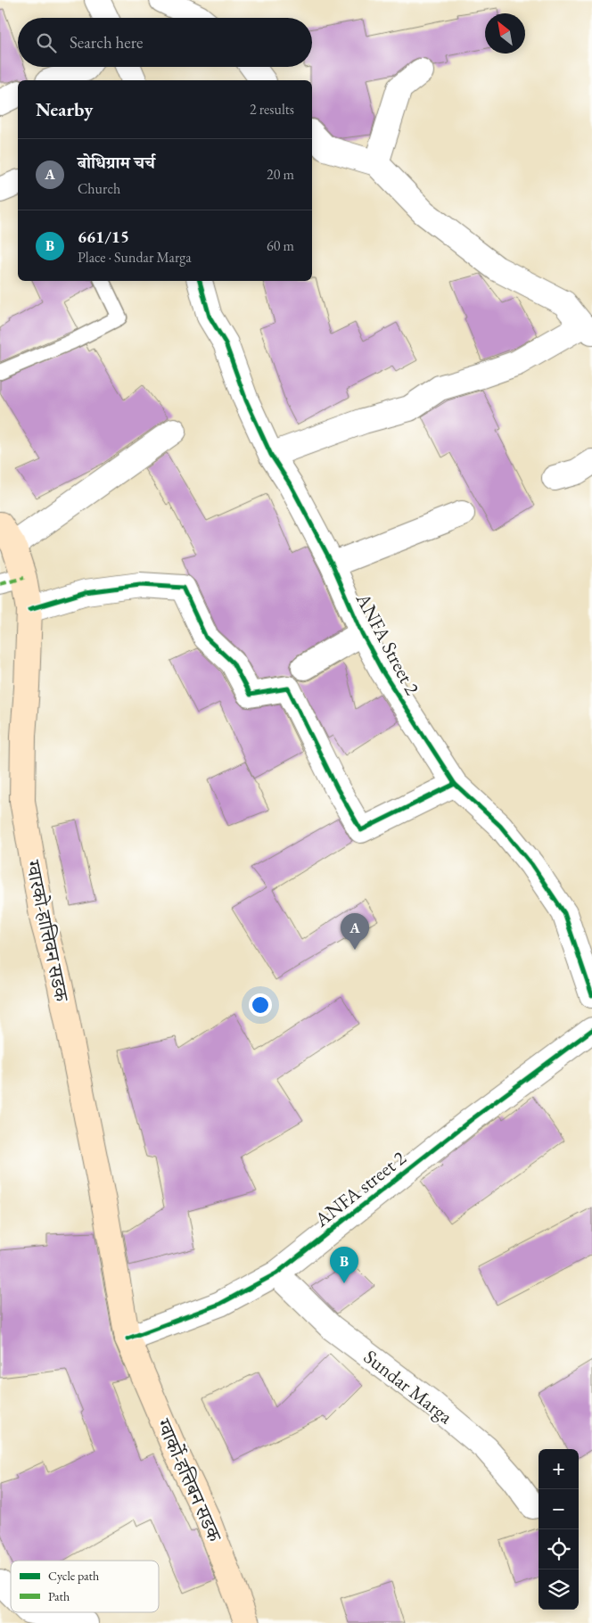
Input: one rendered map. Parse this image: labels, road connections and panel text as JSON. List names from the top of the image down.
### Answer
{
  "streets": {
    "main road": ["ग्वारको-हात्तिवन सडक", "ग्वार्को-हत्तिबन सडक"],
    "street": ["ANFA Street 2", "ANFA street 2", "Sundar Marga"]
  },
  "crossings": [
    ["ग्वारको-हात्तिवन सडक", "ANFA street 2"],
    ["ग्वारको-हात्तिवन सडक", "ग्वार्को-हत्तिबन सडक"],
    ["ANFA street 2", "Sundar Marga"],
    ["ANFA street 2", "ग्वार्को-हत्तिबन सडक"]
  ],
  "legend": ["Cycle path", "Path"],
  "north": "top left",
  "page": {
    "search": "Search here",
    "heading": ["Nearby", "2 results"],
    "list": [
      {
        "mark": "A",
        "name": "बोधिग्राम चर्च",
        "note": "Church",
        "value": "20 m"
      },
      {
        "mark": "B",
        "name": "661/15",
        "note": "Place · Sundar Marga",
        "value": "60 m"
      }
    ],
    "pins": ["A", "B"],
    "map_buttons": ["+", "−"]
  }
}
